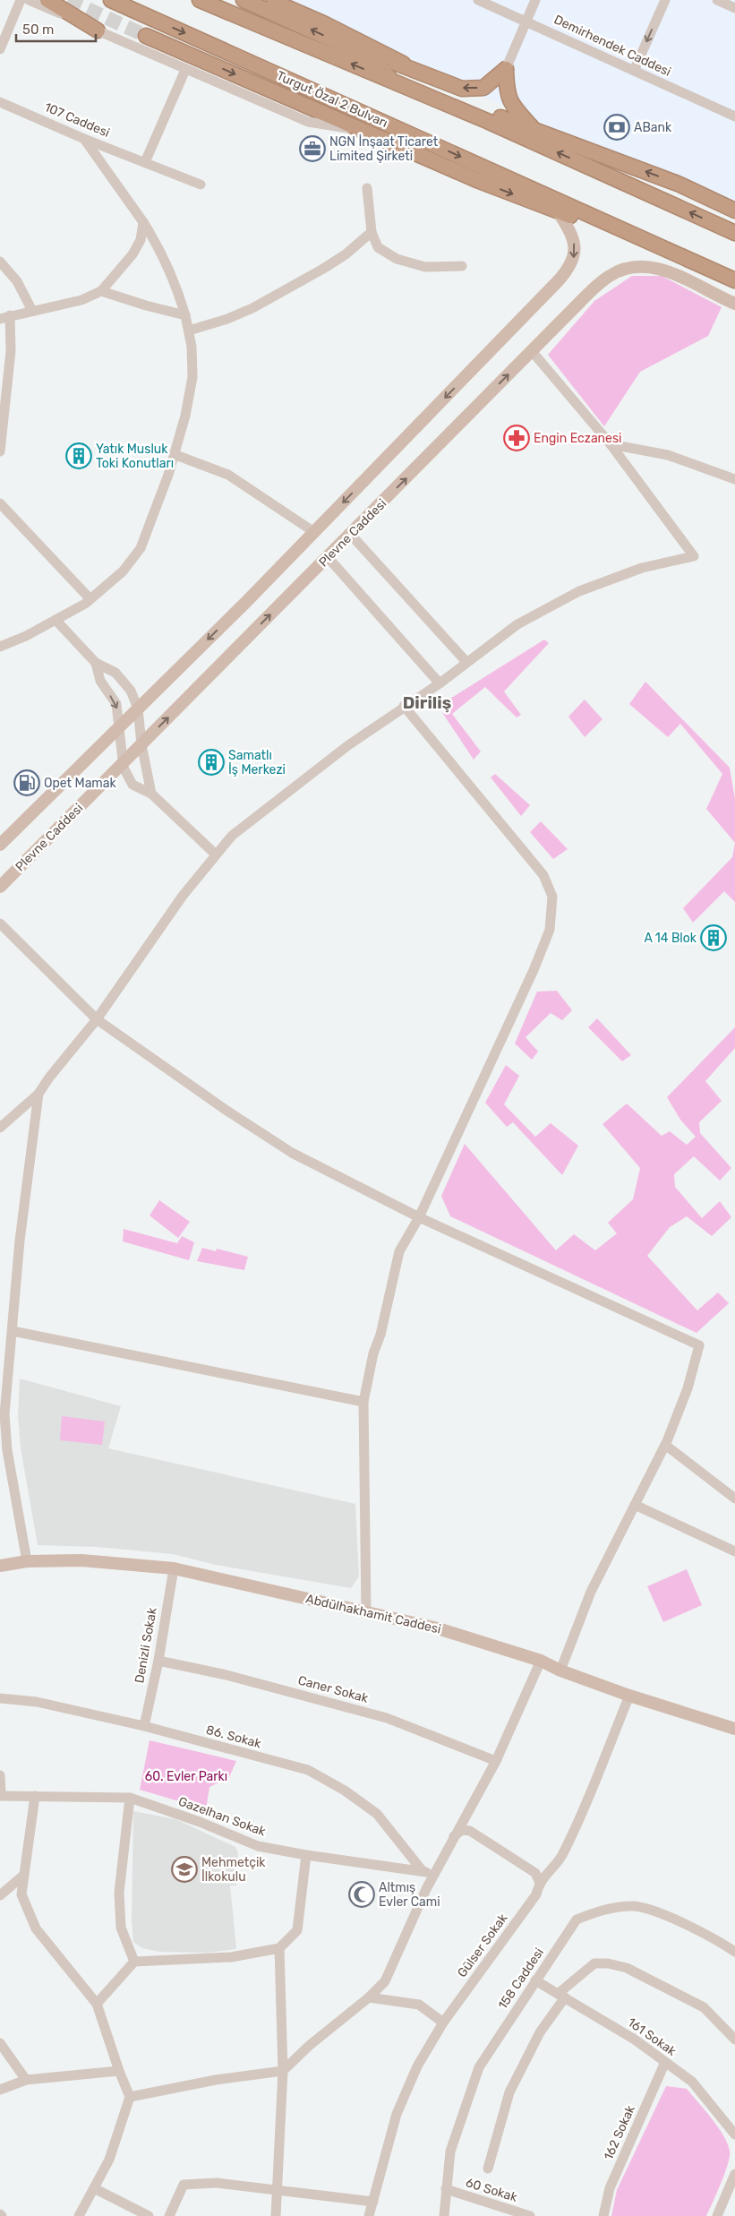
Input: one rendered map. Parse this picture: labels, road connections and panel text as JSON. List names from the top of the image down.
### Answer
{
  "streets": {
    "highway": ["Turgut Özal 2 Bulvarı"],
    "main road": ["Plevne Caddesi", "Abdülhakhamit Caddesi"],
    "street": [
      "Demirhendek Caddesi",
      "107 Caddesi",
      "Denizli Sokak",
      "Caner Sokak",
      "86. Sokak",
      "Gazelhan Sokak",
      "Gülser Sokak",
      "158 Caddesi",
      "161 Sokak",
      "162 Sokak",
      "60 Sokak"
    ]
  },
  "crossings": [
    ["Abdülhakhamit Caddesi", "Denizli Sokak"],
    ["Abdülhakhamit Caddesi", "Gülser Sokak"],
    ["Denizli Sokak", "Caner Sokak"],
    ["Denizli Sokak", "86. Sokak"],
    ["86. Sokak", "Gazelhan Sokak"],
    ["158 Caddesi", "161 Sokak"],
    ["158 Caddesi", "60 Sokak"],
    ["161 Sokak", "162 Sokak"]
  ],
  "districts": ["Diriliş"],
  "parks": ["60. Evler Parkı"],
  "places": {
    "bank": ["ABank"],
    "office": ["NGN İnşaat Ticaret Limited Şirketi"],
    "pharmacy": ["Engin Eczanesi"],
    "building": ["Yatık Musluk Toki Konutları", "Samatlı İş Merkezi", "A 14 Blok"],
    "fuel station": ["Opet Mamak"],
    "school or university": ["Mehmetçik İlkokulu"],
    "mosque": ["Altmış Evler Cami"]
  },
  "scale_bar": "50 m"
}
